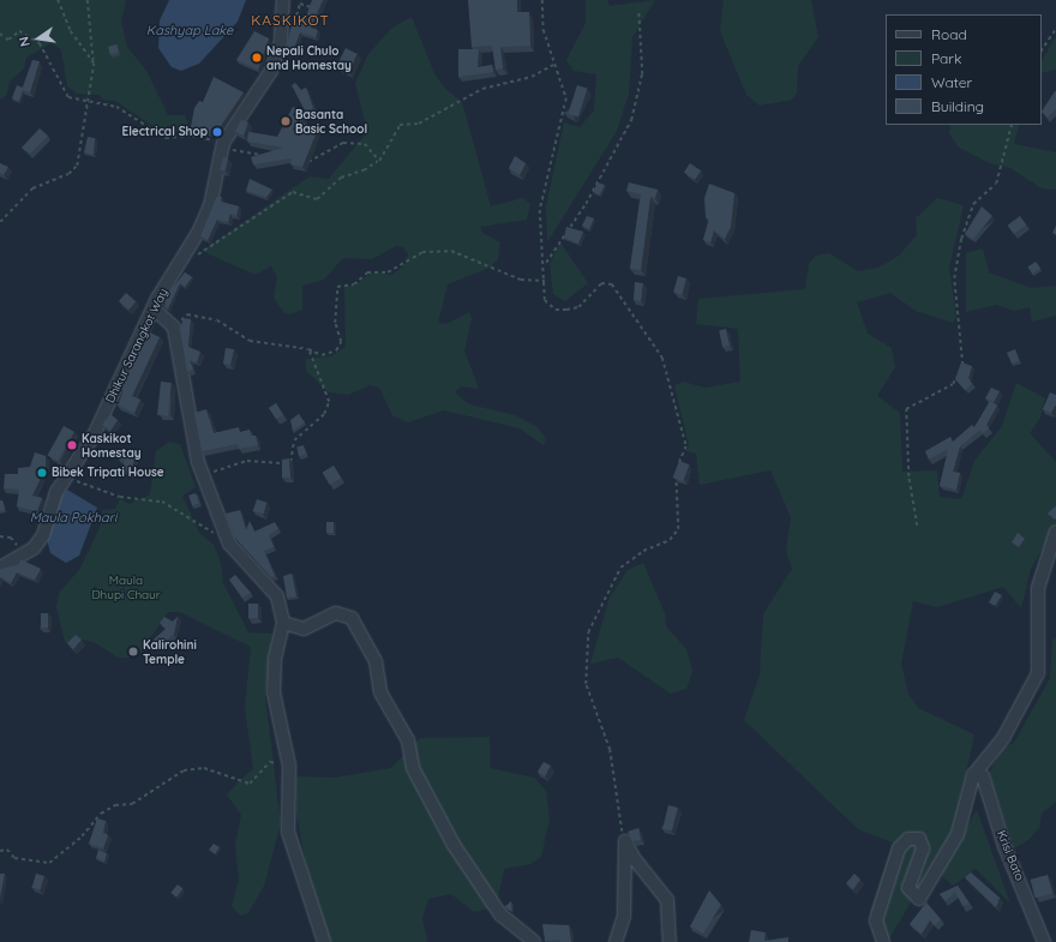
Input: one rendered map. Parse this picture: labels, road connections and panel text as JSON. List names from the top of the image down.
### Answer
{
  "streets": {
    "street": ["Dhikur Sarangkot Way", "Krisi Bato"]
  },
  "districts": ["KASKIKOT"],
  "water": ["Kashyap Lake", "Maula Pokhari"],
  "parks": ["Maula Dhupi Chaur"],
  "places": [
    "Nepali Chulo and Homestay",
    "Basanta Basic School",
    "Electrical Shop",
    "Kaskikot Homestay",
    "Bibek Tripati House",
    "Kalirohini Temple"
  ],
  "legend": [
    "Road",
    "Park",
    "Water",
    "Building"
  ],
  "north": "left"
}
